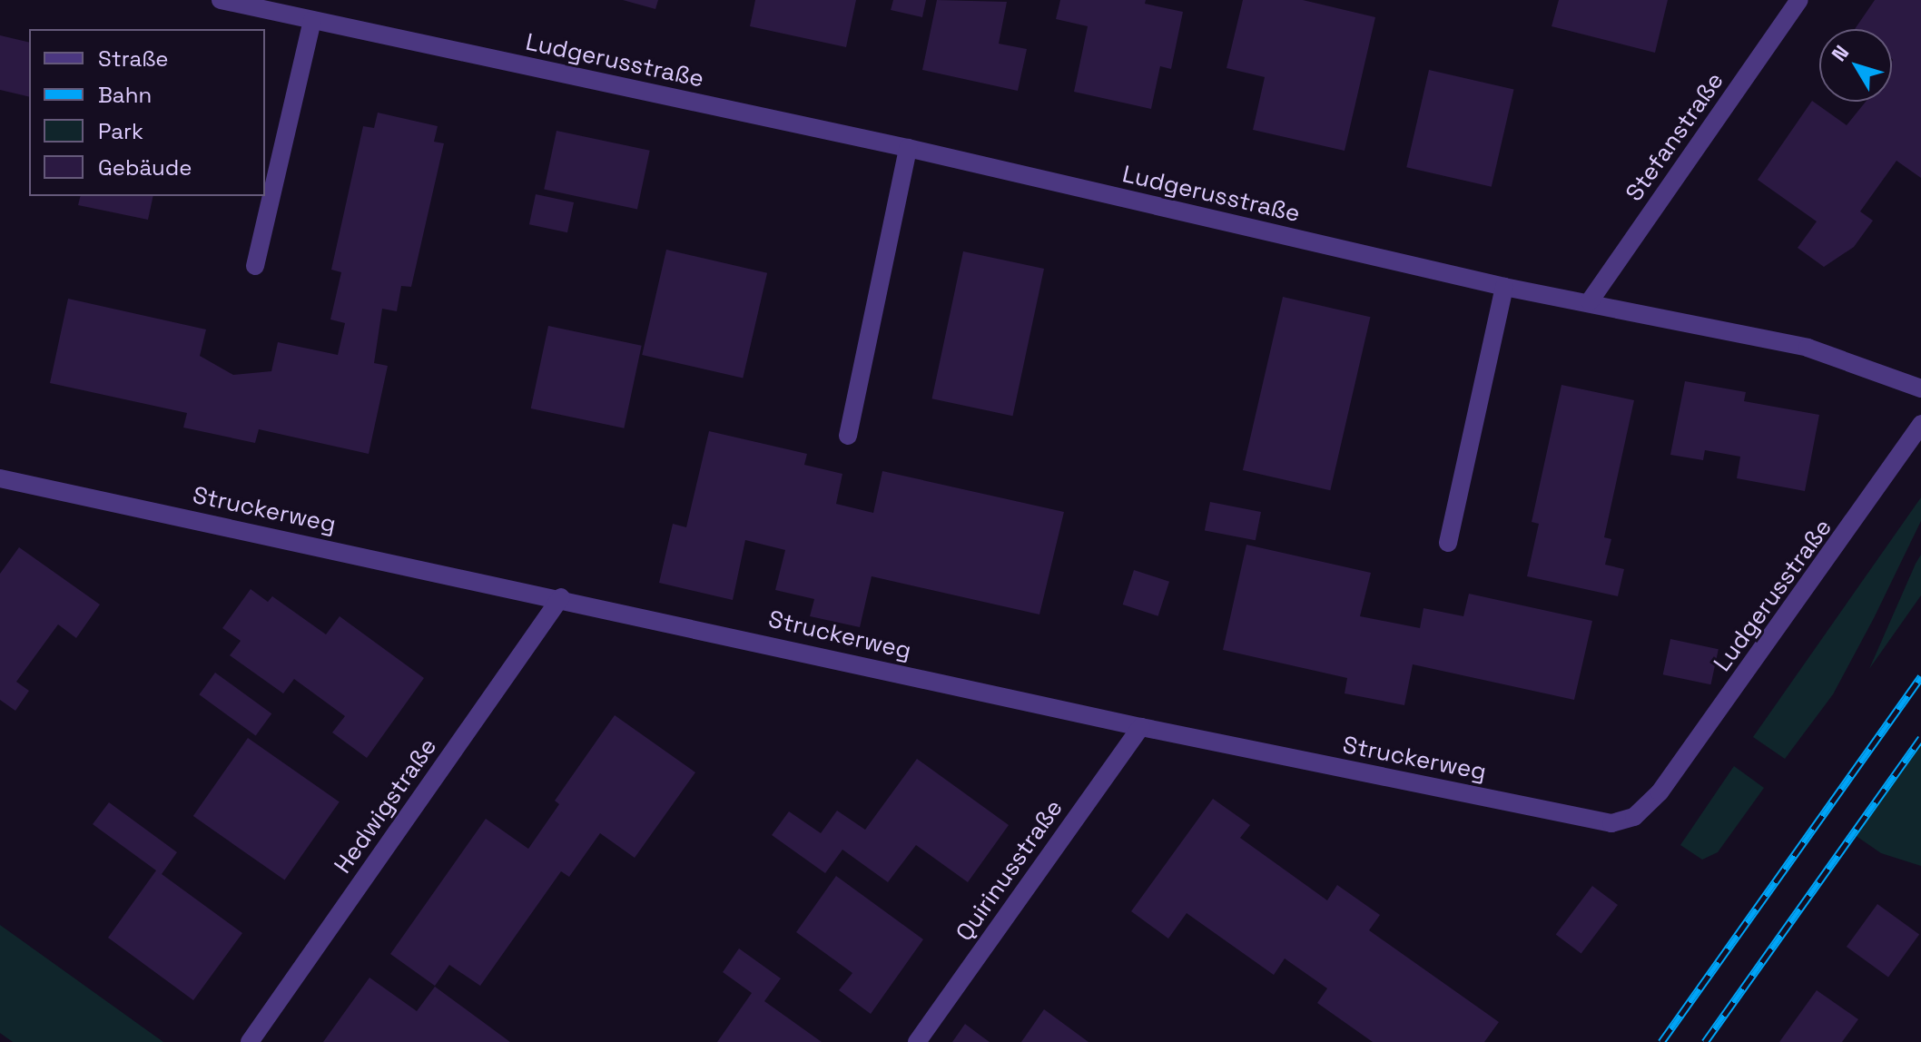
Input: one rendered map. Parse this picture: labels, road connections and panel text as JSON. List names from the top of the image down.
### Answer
{
  "streets": {
    "street": [
      "Ludgerusstraße",
      "Stefanstraße",
      "Struckerweg",
      "Hedwigstraße",
      "Quirinusstraße"
    ]
  },
  "crossings": [
    ["Ludgerusstraße", "Stefanstraße"],
    ["Ludgerusstraße", "Struckerweg"],
    ["Struckerweg", "Hedwigstraße"],
    ["Struckerweg", "Quirinusstraße"]
  ],
  "legend": [
    "Straße",
    "Bahn",
    "Park",
    "Gebäude"
  ],
  "north": "top left"
}
